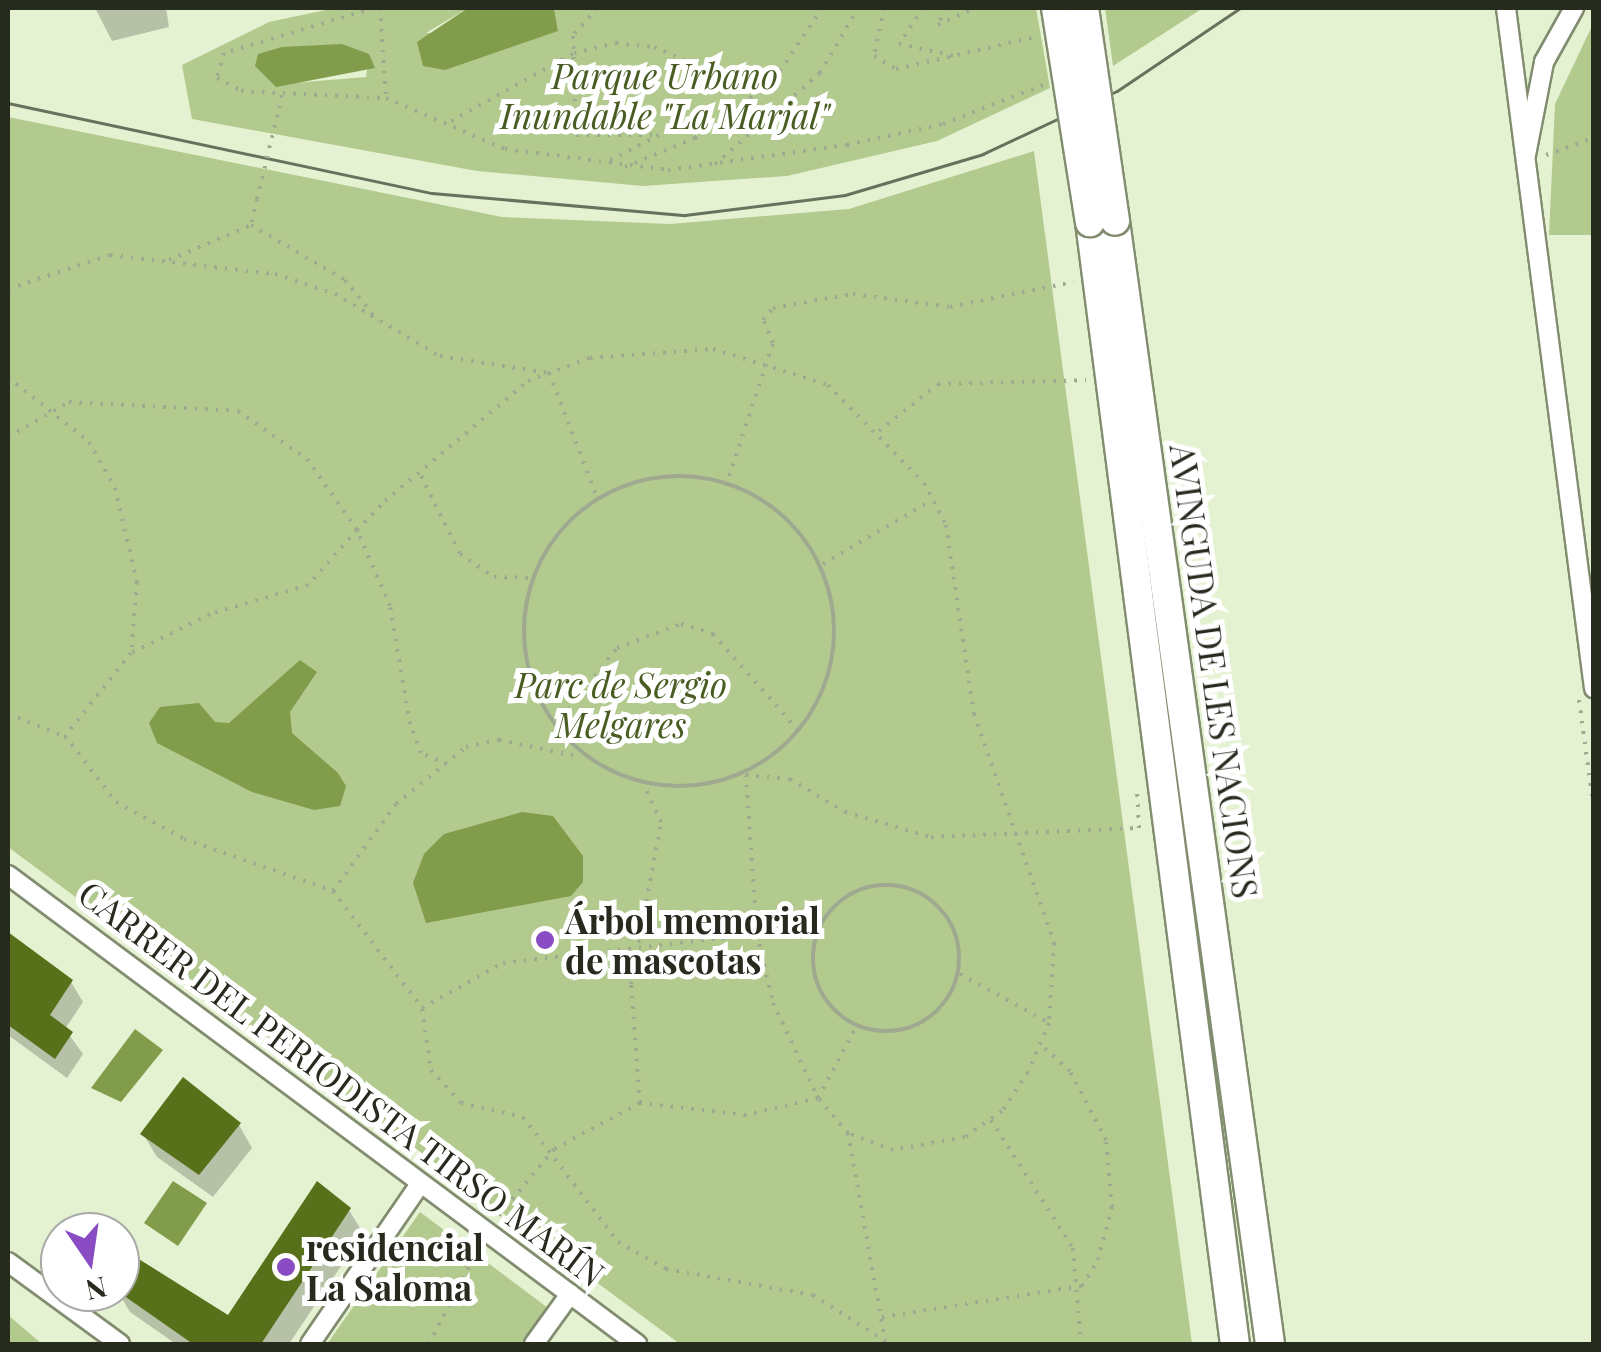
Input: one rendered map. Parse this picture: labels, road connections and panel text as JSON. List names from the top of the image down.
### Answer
{
  "streets": {
    "street": ["AVINGUDA DE LES NACIONS", "CARRER DEL PERIODISTA TIRSO MARÍN"]
  },
  "parks": ["Parque Urbano Inundable \"La Marjal\"", "Parc de Sergio Melgares"],
  "places": ["Árbol memorial de mascotas", "residencial La Saloma"],
  "north": "bottom"
}
